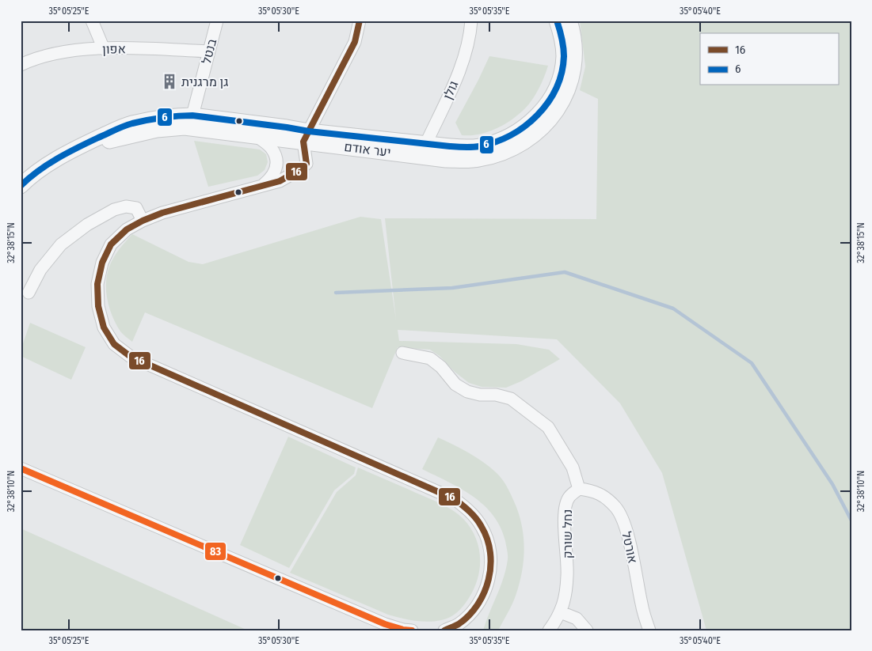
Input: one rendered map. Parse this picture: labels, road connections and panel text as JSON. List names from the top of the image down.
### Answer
{
  "streets": {
    "street": [
      "אפון",
      "בנטל",
      "גולן",
      "יער אודם",
      "נחל שורק",
      "אורטל"
    ]
  },
  "crossings": [
    ["אפון", "בנטל"],
    ["בנטל", "יער אודם"],
    ["גולן", "יער אודם"],
    ["נחל שורק", "אורטל"]
  ],
  "places": {
    "building": ["גן מרגנית"]
  },
  "lines": ["transit line 16", "transit line 6", "transit line 83"],
  "legend": ["16", "6"],
  "coordinates": [
    "35°05'25\"E",
    "35°05'30\"E",
    "35°05'35\"E",
    "35°05'40\"E",
    "32°38'15\"N",
    "32°38'10\"N"
  ]
}
